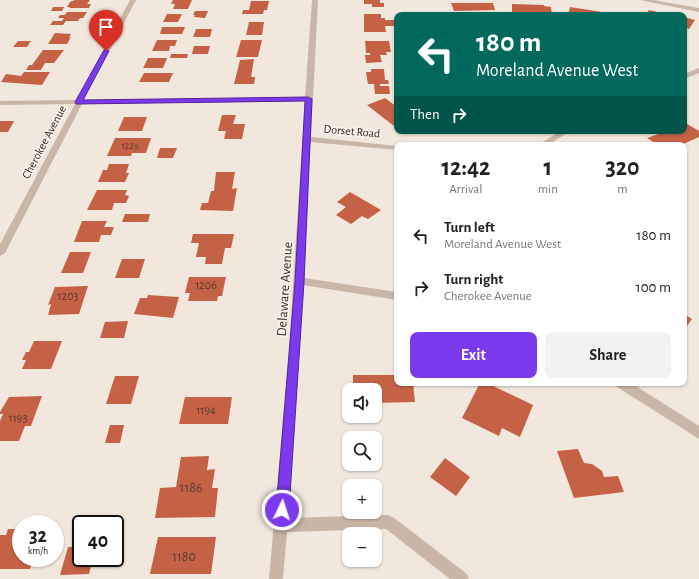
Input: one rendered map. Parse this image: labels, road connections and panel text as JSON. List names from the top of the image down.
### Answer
{
  "streets": {
    "street": ["Dorset Road", "Cherokee Avenue", "Delaware Avenue"]
  },
  "crossings": [
    ["Dorset Road", "Delaware Avenue"]
  ],
  "house_numbers": [
    "1229",
    "1206",
    "1203",
    "1194",
    "1193",
    "1186",
    "1180"
  ],
  "page": {
    "turn": ["180 m", "Moreland Avenue West"],
    "then": "Then",
    "eta": [
      "12:42",
      "Arrival",
      "1",
      "min",
      "320",
      "m"
    ],
    "list": [
      {
        "name": "Turn left",
        "note": "Moreland Avenue West",
        "value": "180 m"
      },
      {
        "name": "Turn right",
        "note": "Cherokee Avenue",
        "value": "100 m"
      }
    ],
    "buttons": ["Exit", "Share"],
    "map_buttons": ["+", "−"],
    "speed": "32 km/h",
    "limit": "40"
  }
}
